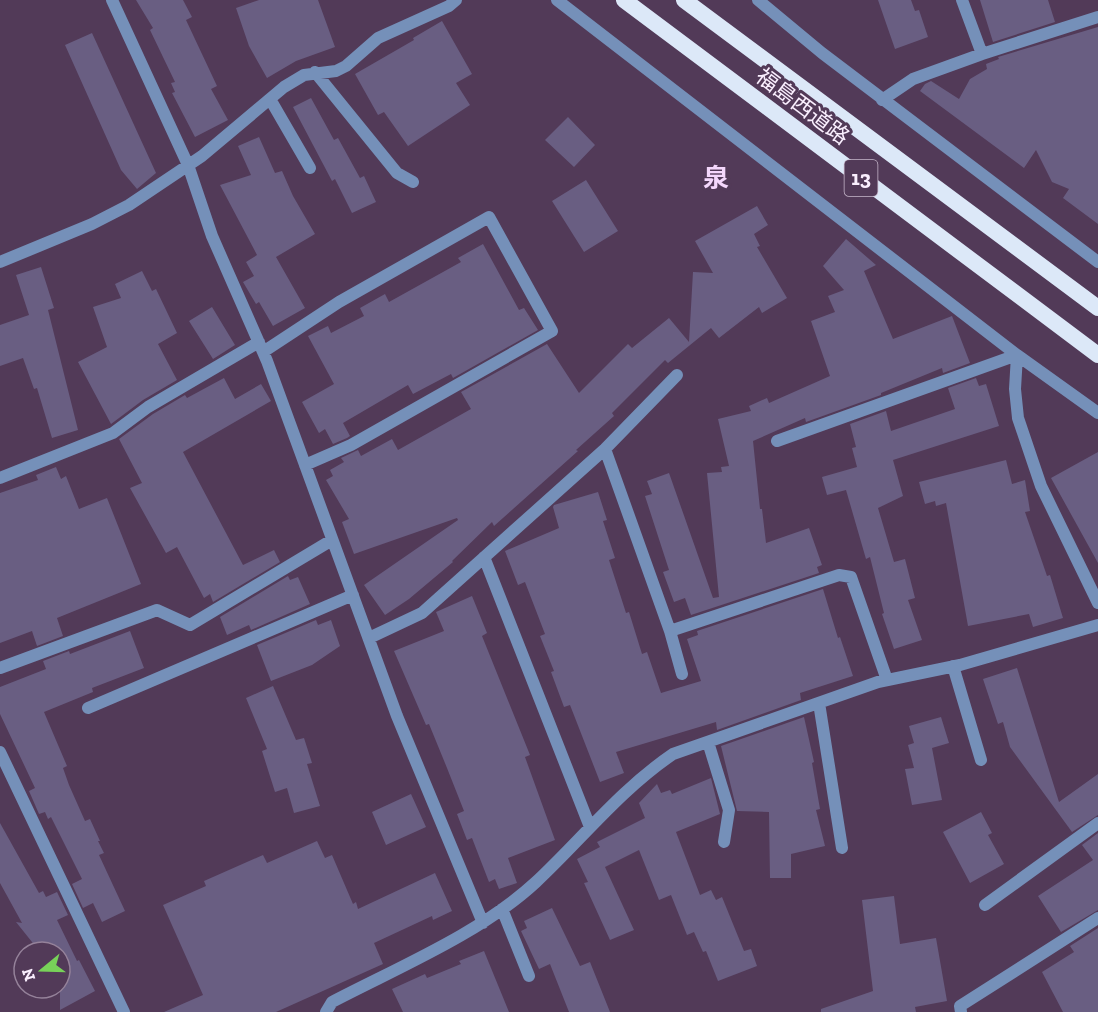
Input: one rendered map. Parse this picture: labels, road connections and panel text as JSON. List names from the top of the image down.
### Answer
{
  "streets": {
    "highway": ["福島西道路", "13"]
  },
  "districts": ["泉"],
  "north": "left"
}
